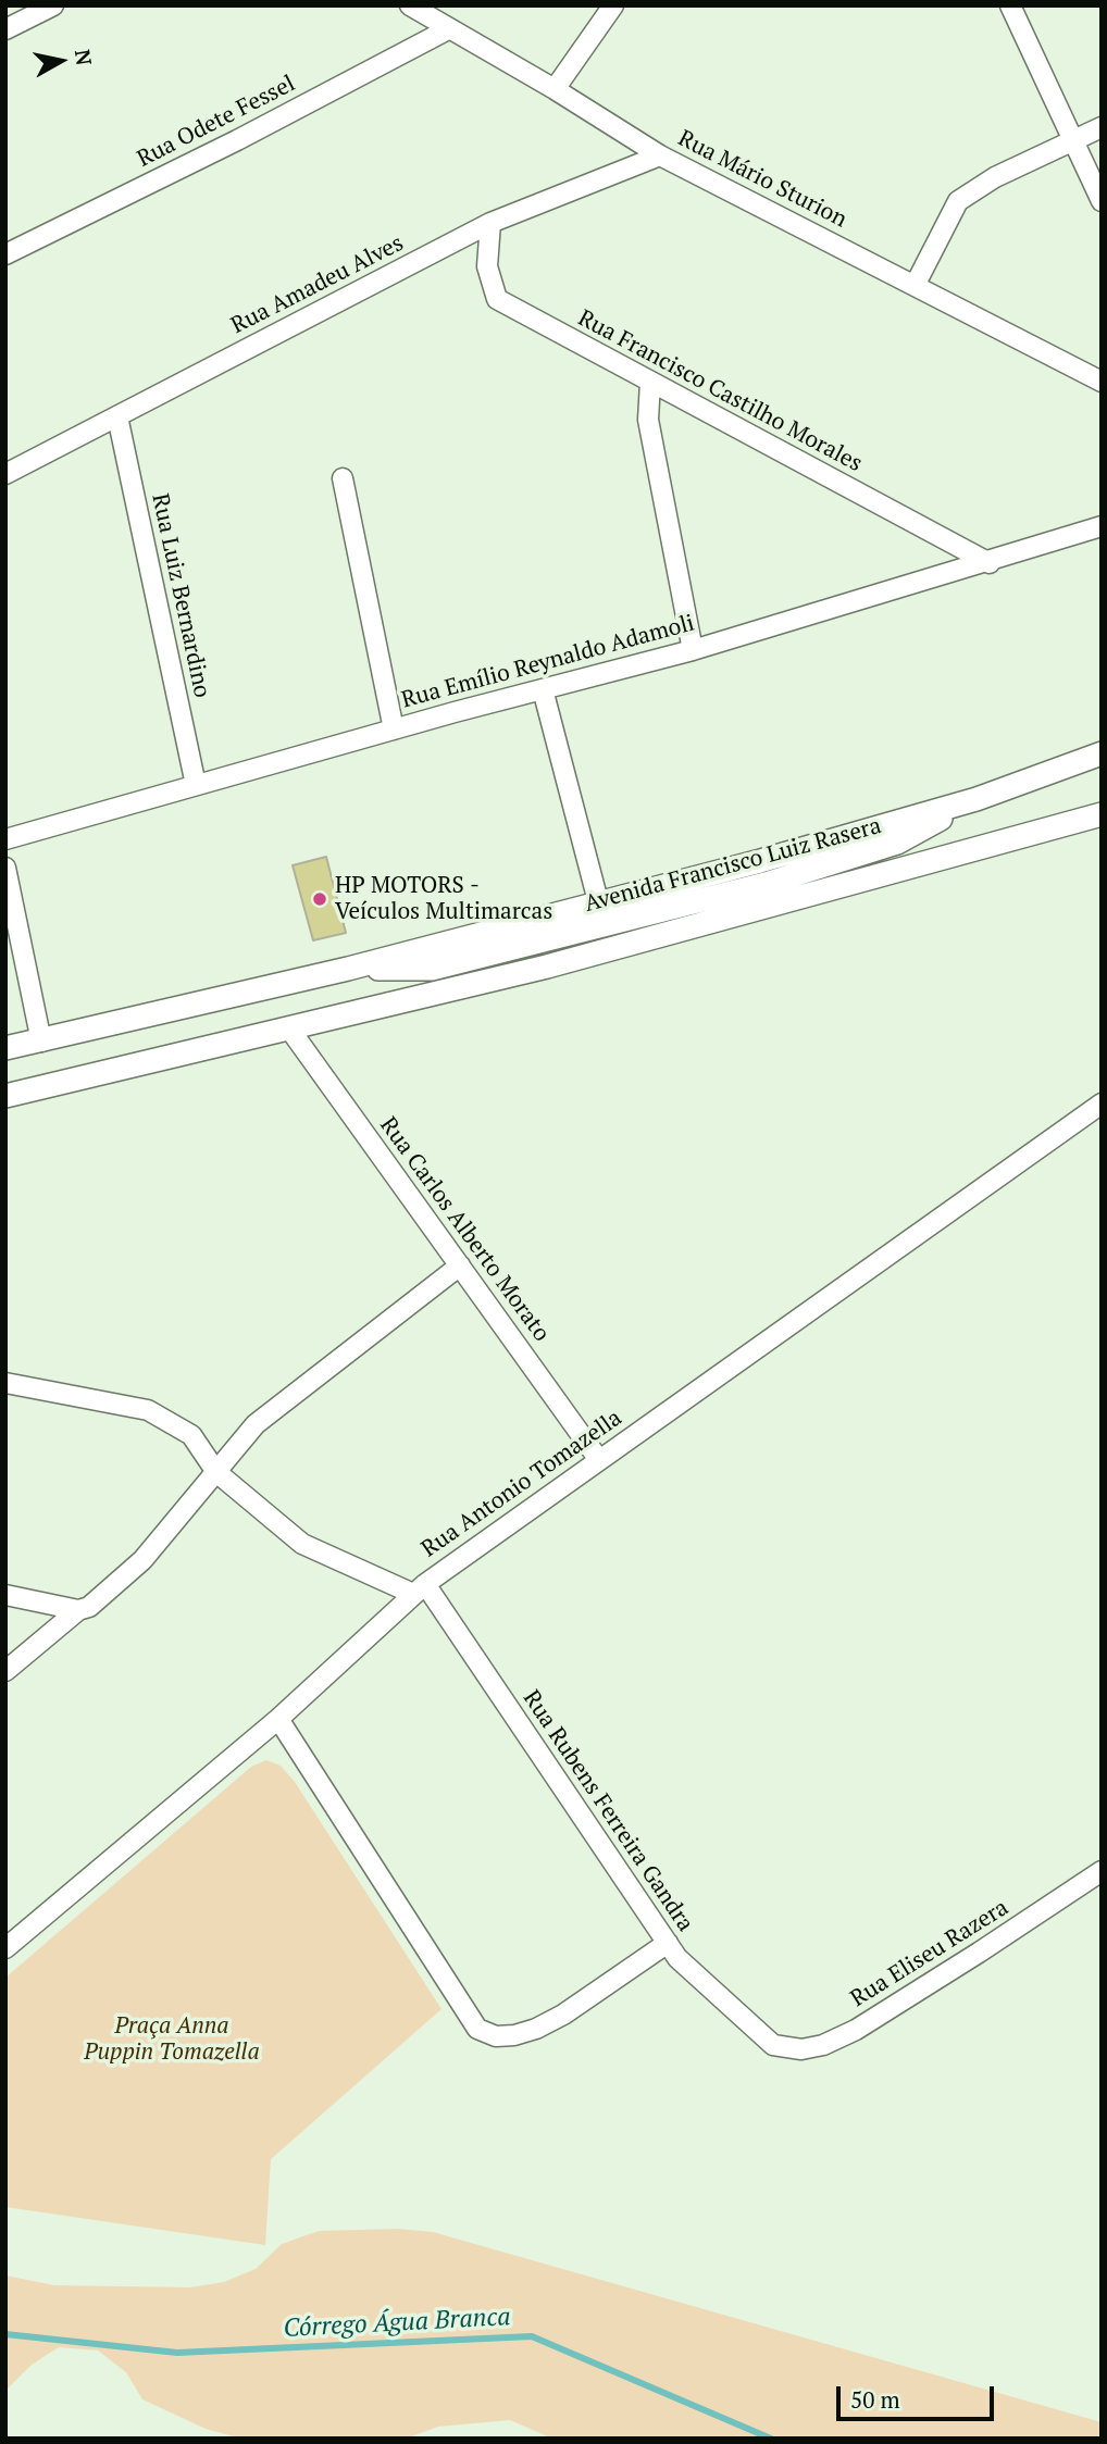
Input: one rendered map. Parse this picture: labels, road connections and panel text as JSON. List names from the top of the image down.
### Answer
{
  "streets": {
    "street": [
      "Rua Odete Fessel",
      "Rua Mário Sturion",
      "Rua Amadeu Alves",
      "Rua Francisco Castilho Morales",
      "Rua Luiz Bernardino",
      "Rua Emílio Reynaldo Adamoli",
      "Avenida Francisco Luiz Rasera",
      "Rua Carlos Alberto Morato",
      "Rua Antonio Tomazella",
      "Rua Rubens Ferreira Gandra",
      "Rua Eliseu Razera"
    ]
  },
  "crossings": [
    ["Rua Odete Fessel", "Rua Mário Sturion"],
    ["Rua Mário Sturion", "Rua Amadeu Alves"],
    ["Rua Amadeu Alves", "Rua Francisco Castilho Morales"],
    ["Rua Amadeu Alves", "Rua Luiz Bernardino"],
    ["Rua Francisco Castilho Morales", "Rua Emílio Reynaldo Adamoli"],
    ["Rua Luiz Bernardino", "Rua Emílio Reynaldo Adamoli"],
    ["Rua Carlos Alberto Morato", "Rua Antonio Tomazella"],
    ["Rua Antonio Tomazella", "Rua Rubens Ferreira Gandra"],
    ["Rua Rubens Ferreira Gandra", "Rua Eliseu Razera"]
  ],
  "water": ["Córrego Água Branca"],
  "parks": ["Praça Anna Puppin Tomazella"],
  "places": ["HP MOTORS - Veículos Multimarcas"],
  "scale_bar": "50 m",
  "north": "right"
}
